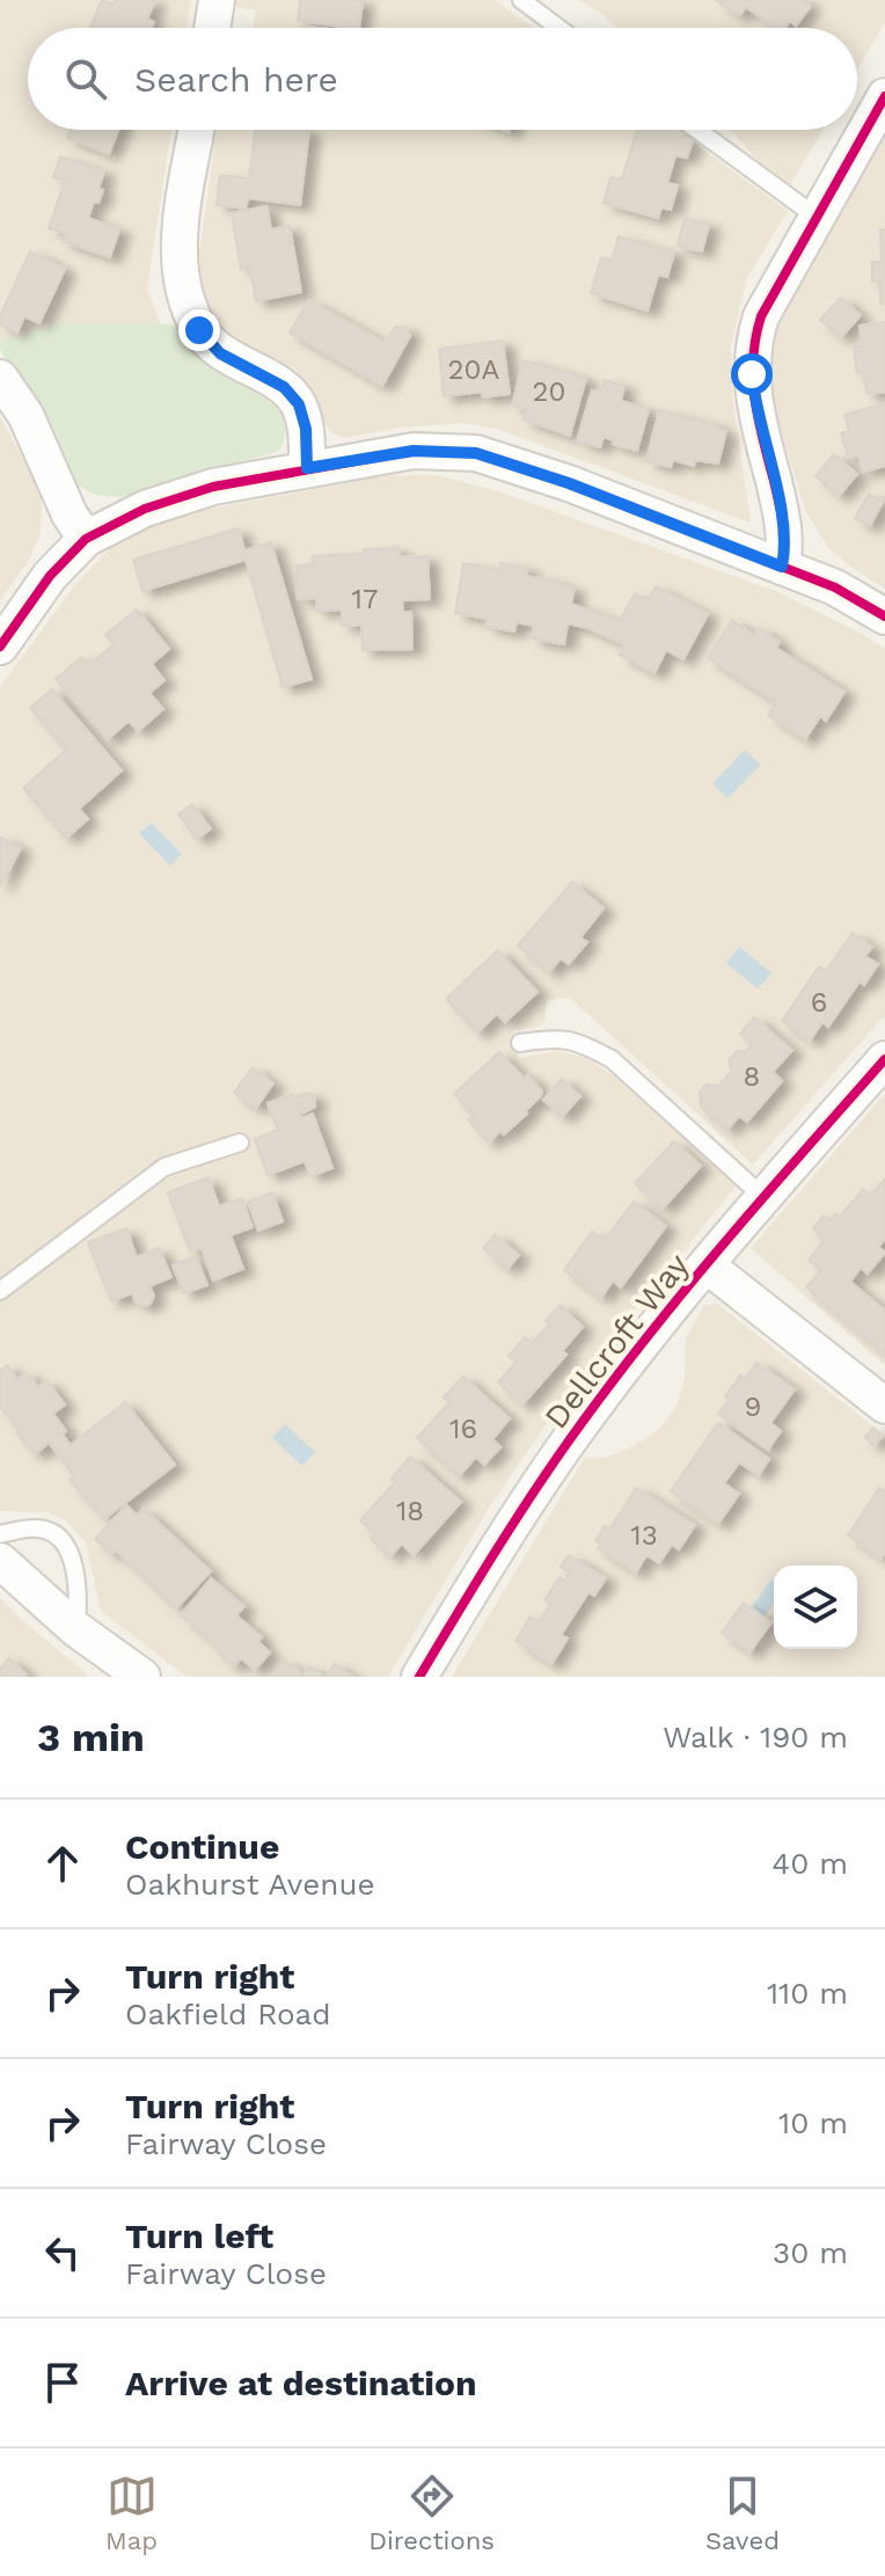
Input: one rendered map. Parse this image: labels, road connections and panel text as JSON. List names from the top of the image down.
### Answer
{
  "streets": {
    "street": ["Dellcroft Way"]
  },
  "house_numbers": [
    "20A",
    "20",
    "17",
    "6",
    "8",
    "9",
    "16",
    "18",
    "13"
  ],
  "page": {
    "search": "Search here",
    "heading": ["3 min", "Walk · 190 m"],
    "list": [
      ["Continue", "Oakhurst Avenue", "40 m"],
      ["Turn right", "Oakfield Road", "110 m"],
      ["Turn right", "Fairway Close", "10 m"],
      ["Turn left", "Fairway Close", "30 m"],
      "Arrive at destination"
    ],
    "nav": ["Map", "Directions", "Saved"]
  }
}
